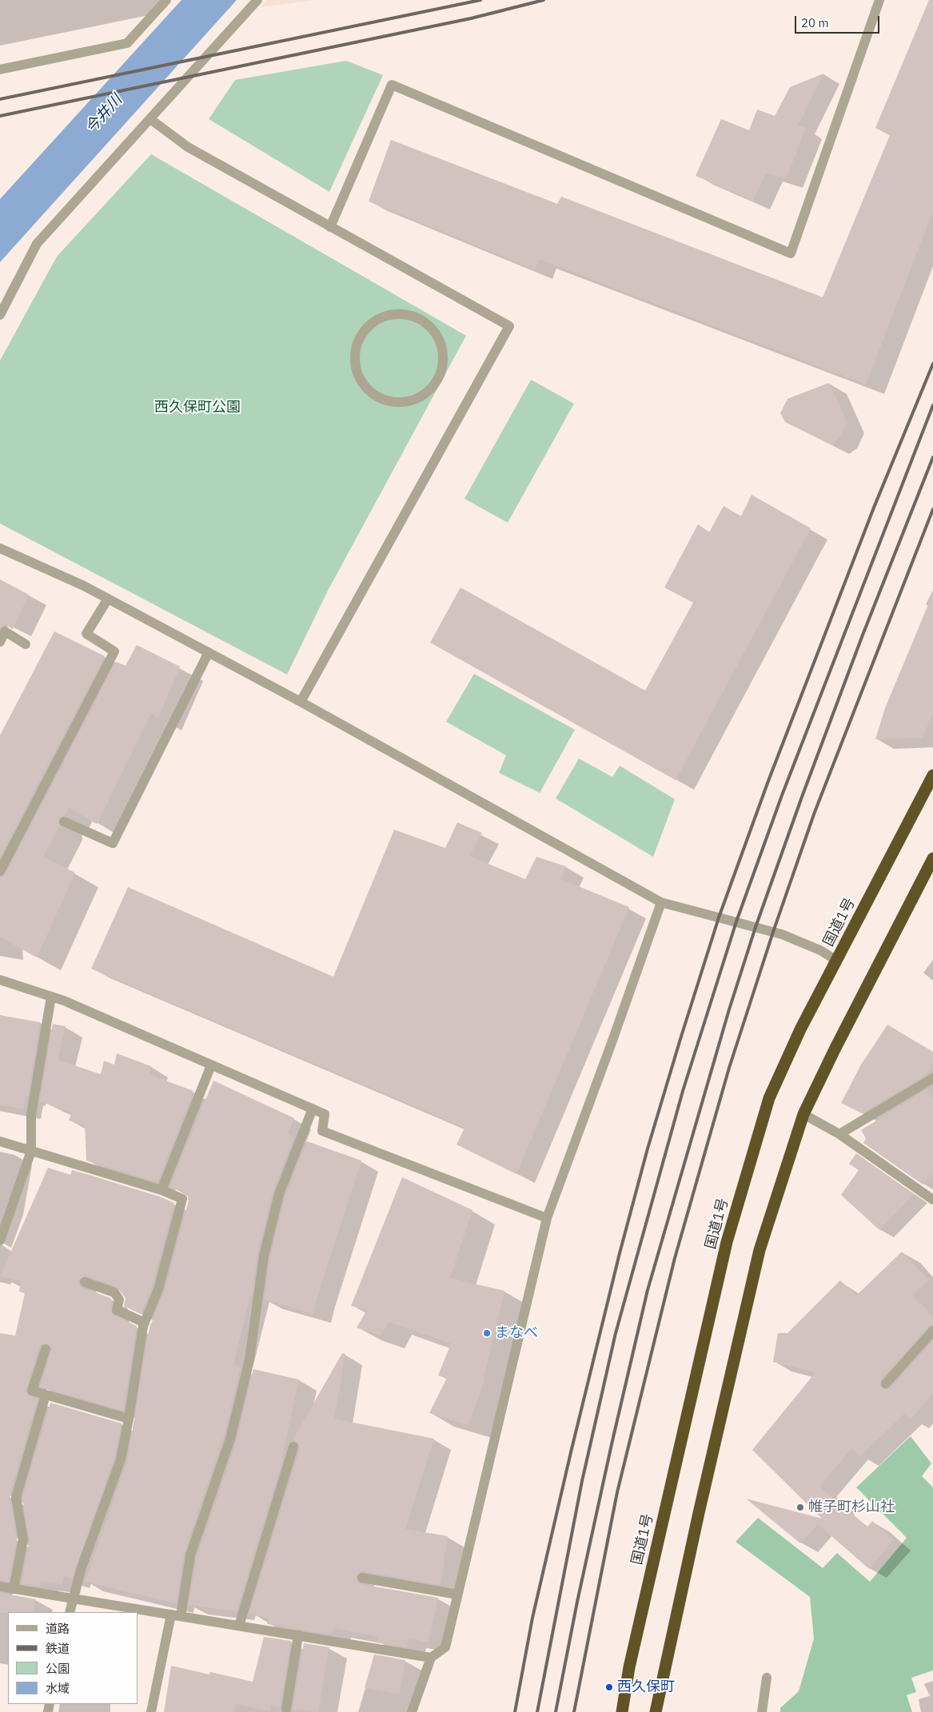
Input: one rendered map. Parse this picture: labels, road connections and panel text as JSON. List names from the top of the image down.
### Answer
{
  "streets": {
    "highway": ["国道1号"]
  },
  "water": ["今井川"],
  "parks": ["西久保町公園"],
  "places": ["まなべ", "帷子町杉山社", "西久保町"],
  "legend": [
    "道路",
    "鉄道",
    "公園",
    "水域"
  ],
  "scale_bar": "20 m"
}
